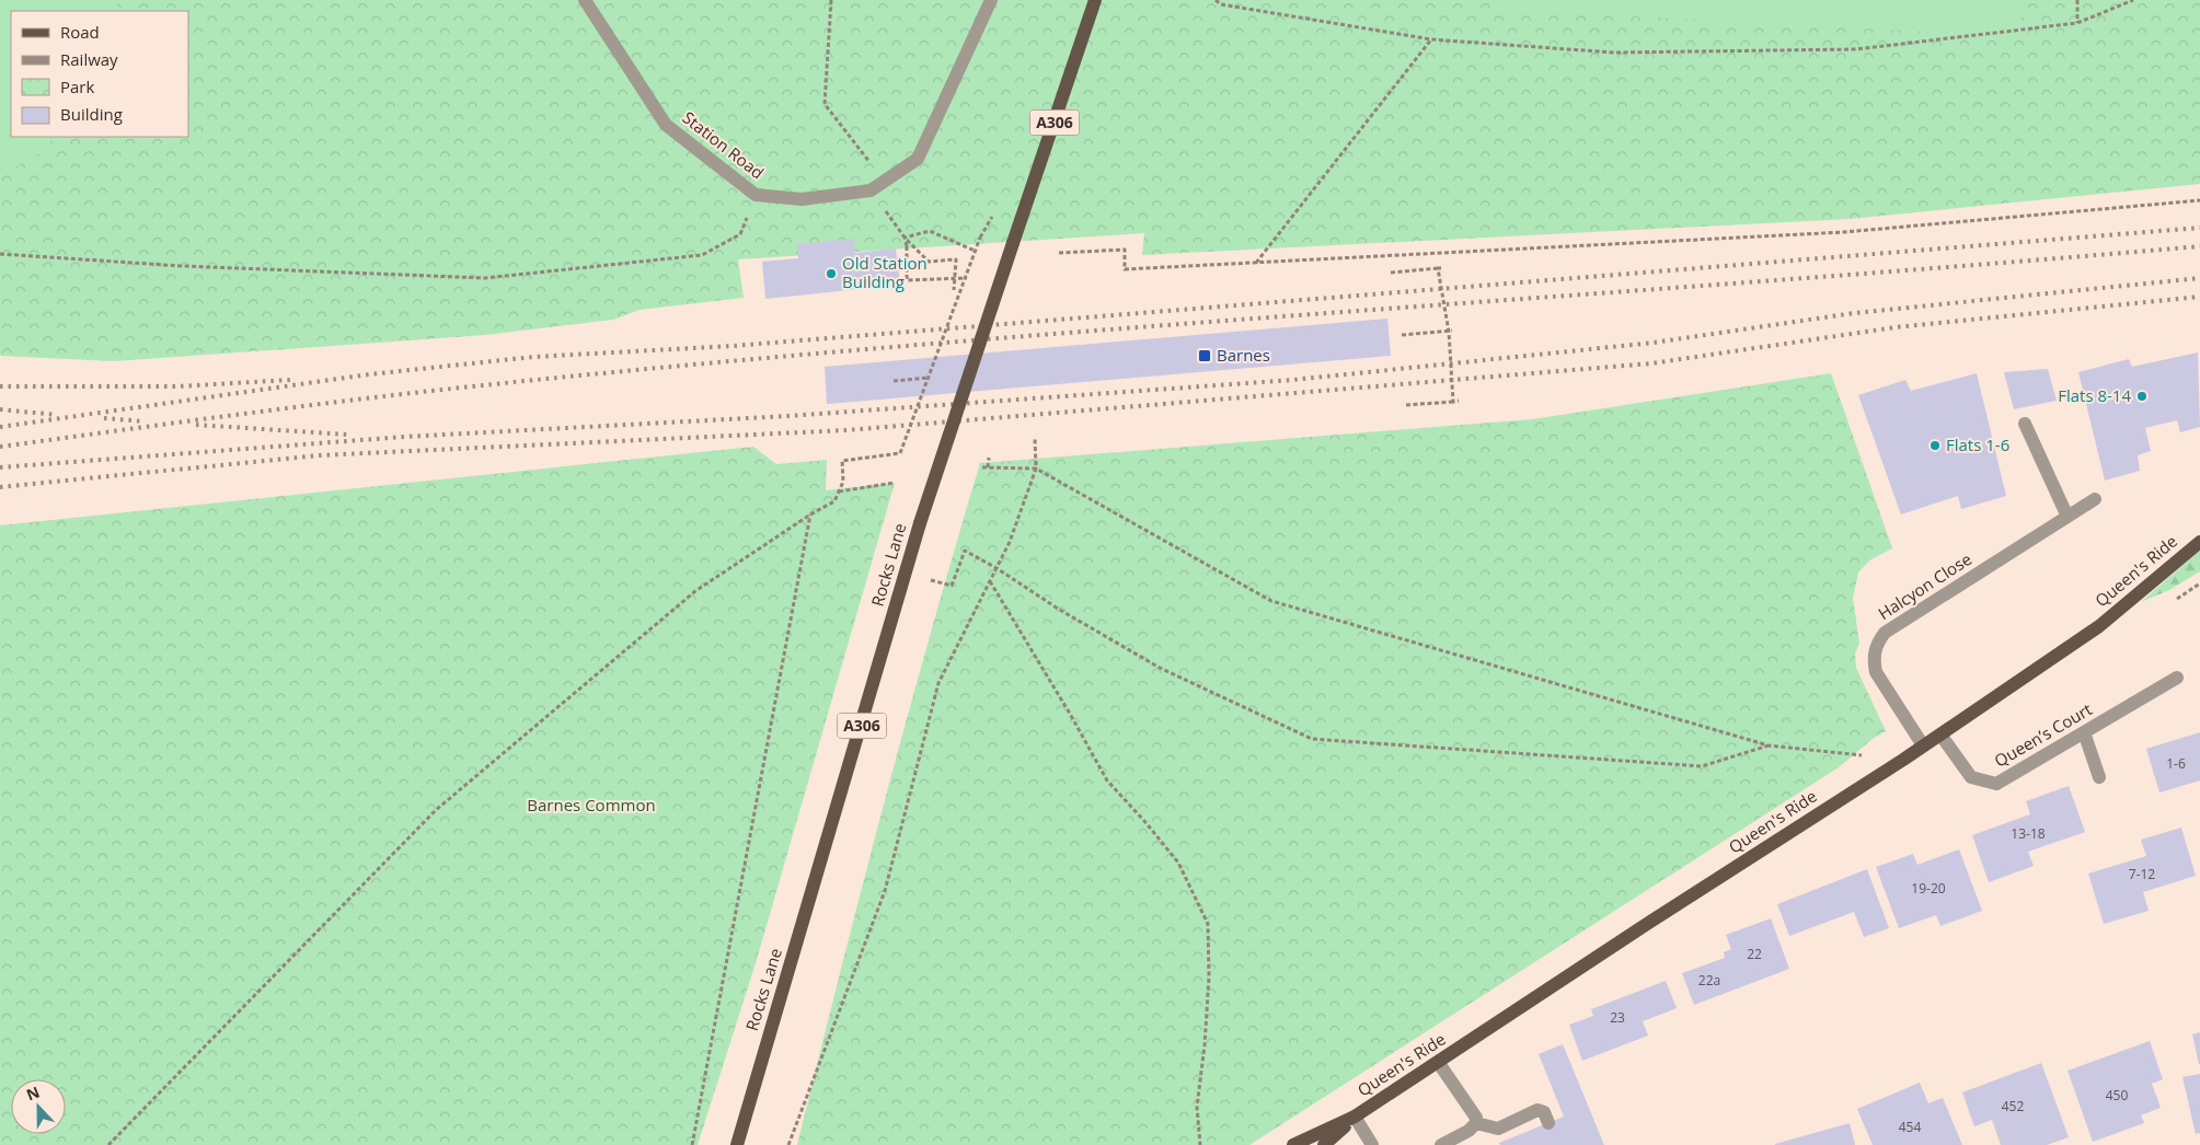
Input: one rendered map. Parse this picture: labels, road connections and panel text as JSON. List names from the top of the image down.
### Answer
{
  "streets": {
    "main road": ["A306", "Rocks Lane", "Queen's Ride"],
    "street": ["Station Road", "Halcyon Close", "Queen’s Court"]
  },
  "crossings": [
    ["Queen's Ride", "Halcyon Close"],
    ["Queen's Ride", "Queen’s Court"]
  ],
  "parks": ["Barnes Common"],
  "places": {
    "other": ["Old Station Building", "Flats 8-14", "Flats 1-6"],
    "transit": ["Barnes"]
  },
  "house_numbers": [
    "1-6",
    "13-18",
    "7-12",
    "19-20",
    "22",
    "22a",
    "23",
    "450",
    "452",
    "454"
  ],
  "legend": [
    "Road",
    "Railway",
    "Park",
    "Building"
  ],
  "north": "top"
}
